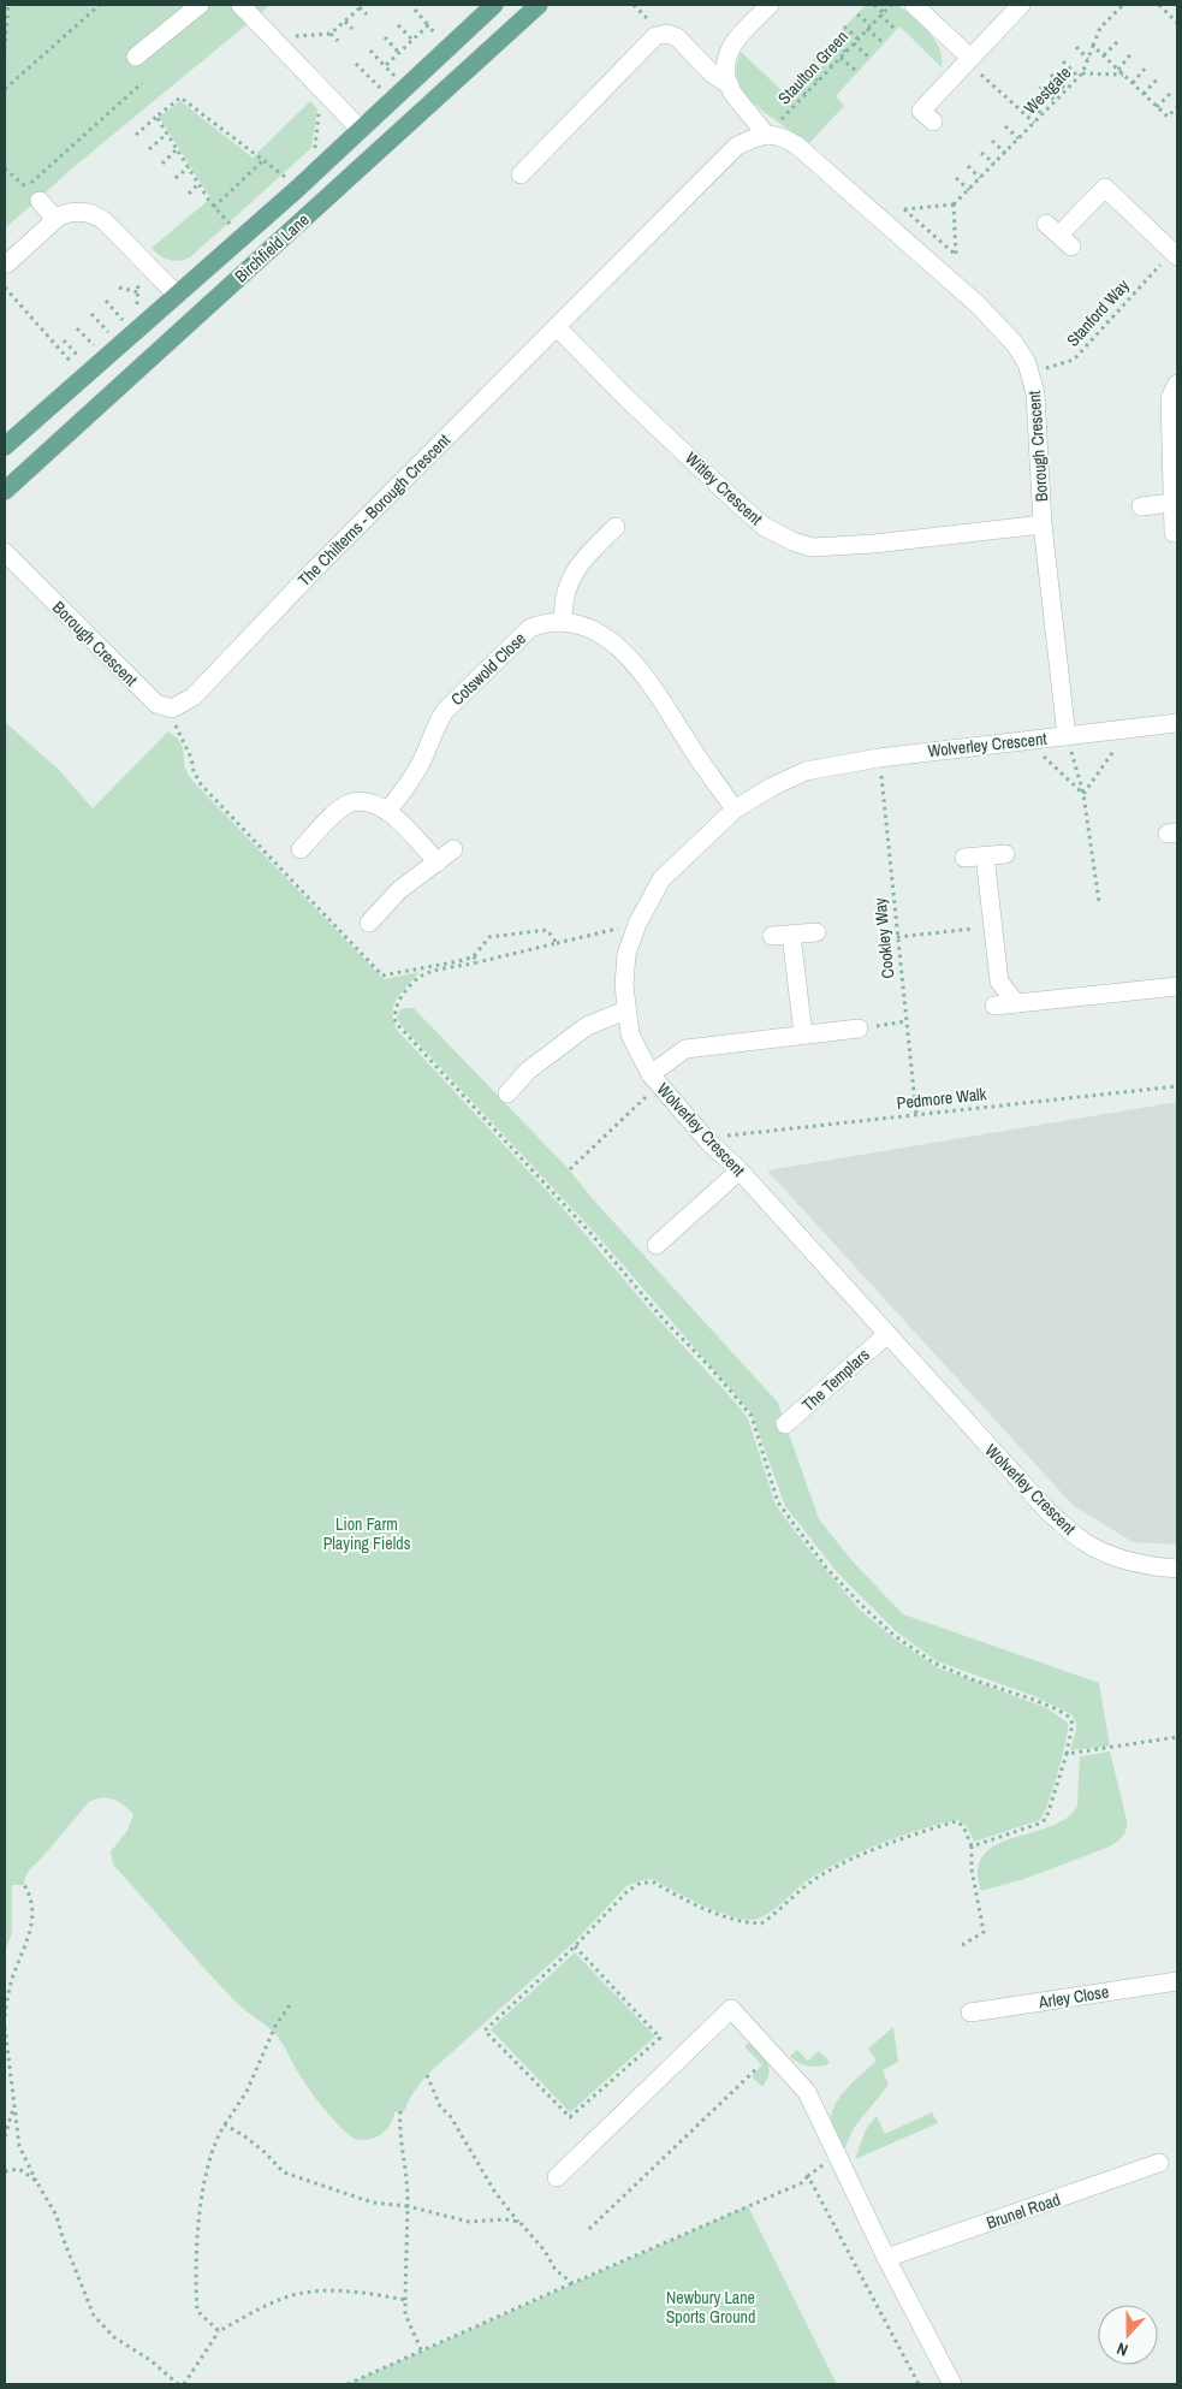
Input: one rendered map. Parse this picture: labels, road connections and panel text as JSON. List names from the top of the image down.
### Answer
{
  "streets": {
    "main road": ["Birchfield Lane"],
    "street": [
      "Borough Crescent",
      "Witley Crescent",
      "The Chilterns - Borough Crescent",
      "Cotswold Close",
      "Wolverley Crescent",
      "The Templars",
      "Arley Close",
      "Brunel Road"
    ],
    "path": [
      "Staulton Green",
      "Westgate",
      "Stanford Way",
      "Cookley Way",
      "Pedmore Walk"
    ]
  },
  "crossings": [
    ["Staulton Green", "Borough Crescent"],
    ["Stanford Way", "Borough Crescent"],
    ["Borough Crescent", "Witley Crescent"],
    ["Borough Crescent", "The Chilterns - Borough Crescent"],
    ["Borough Crescent", "Wolverley Crescent"],
    ["Witley Crescent", "The Chilterns - Borough Crescent"],
    ["Cotswold Close", "Wolverley Crescent"],
    ["Wolverley Crescent", "Cookley Way"],
    ["Wolverley Crescent", "Pedmore Walk"],
    ["Wolverley Crescent", "The Templars"],
    ["Cookley Way", "Pedmore Walk"]
  ],
  "parks": ["Lion Farm Playing Fields", "Newbury Lane Sports Ground"],
  "north": "bottom"
}
